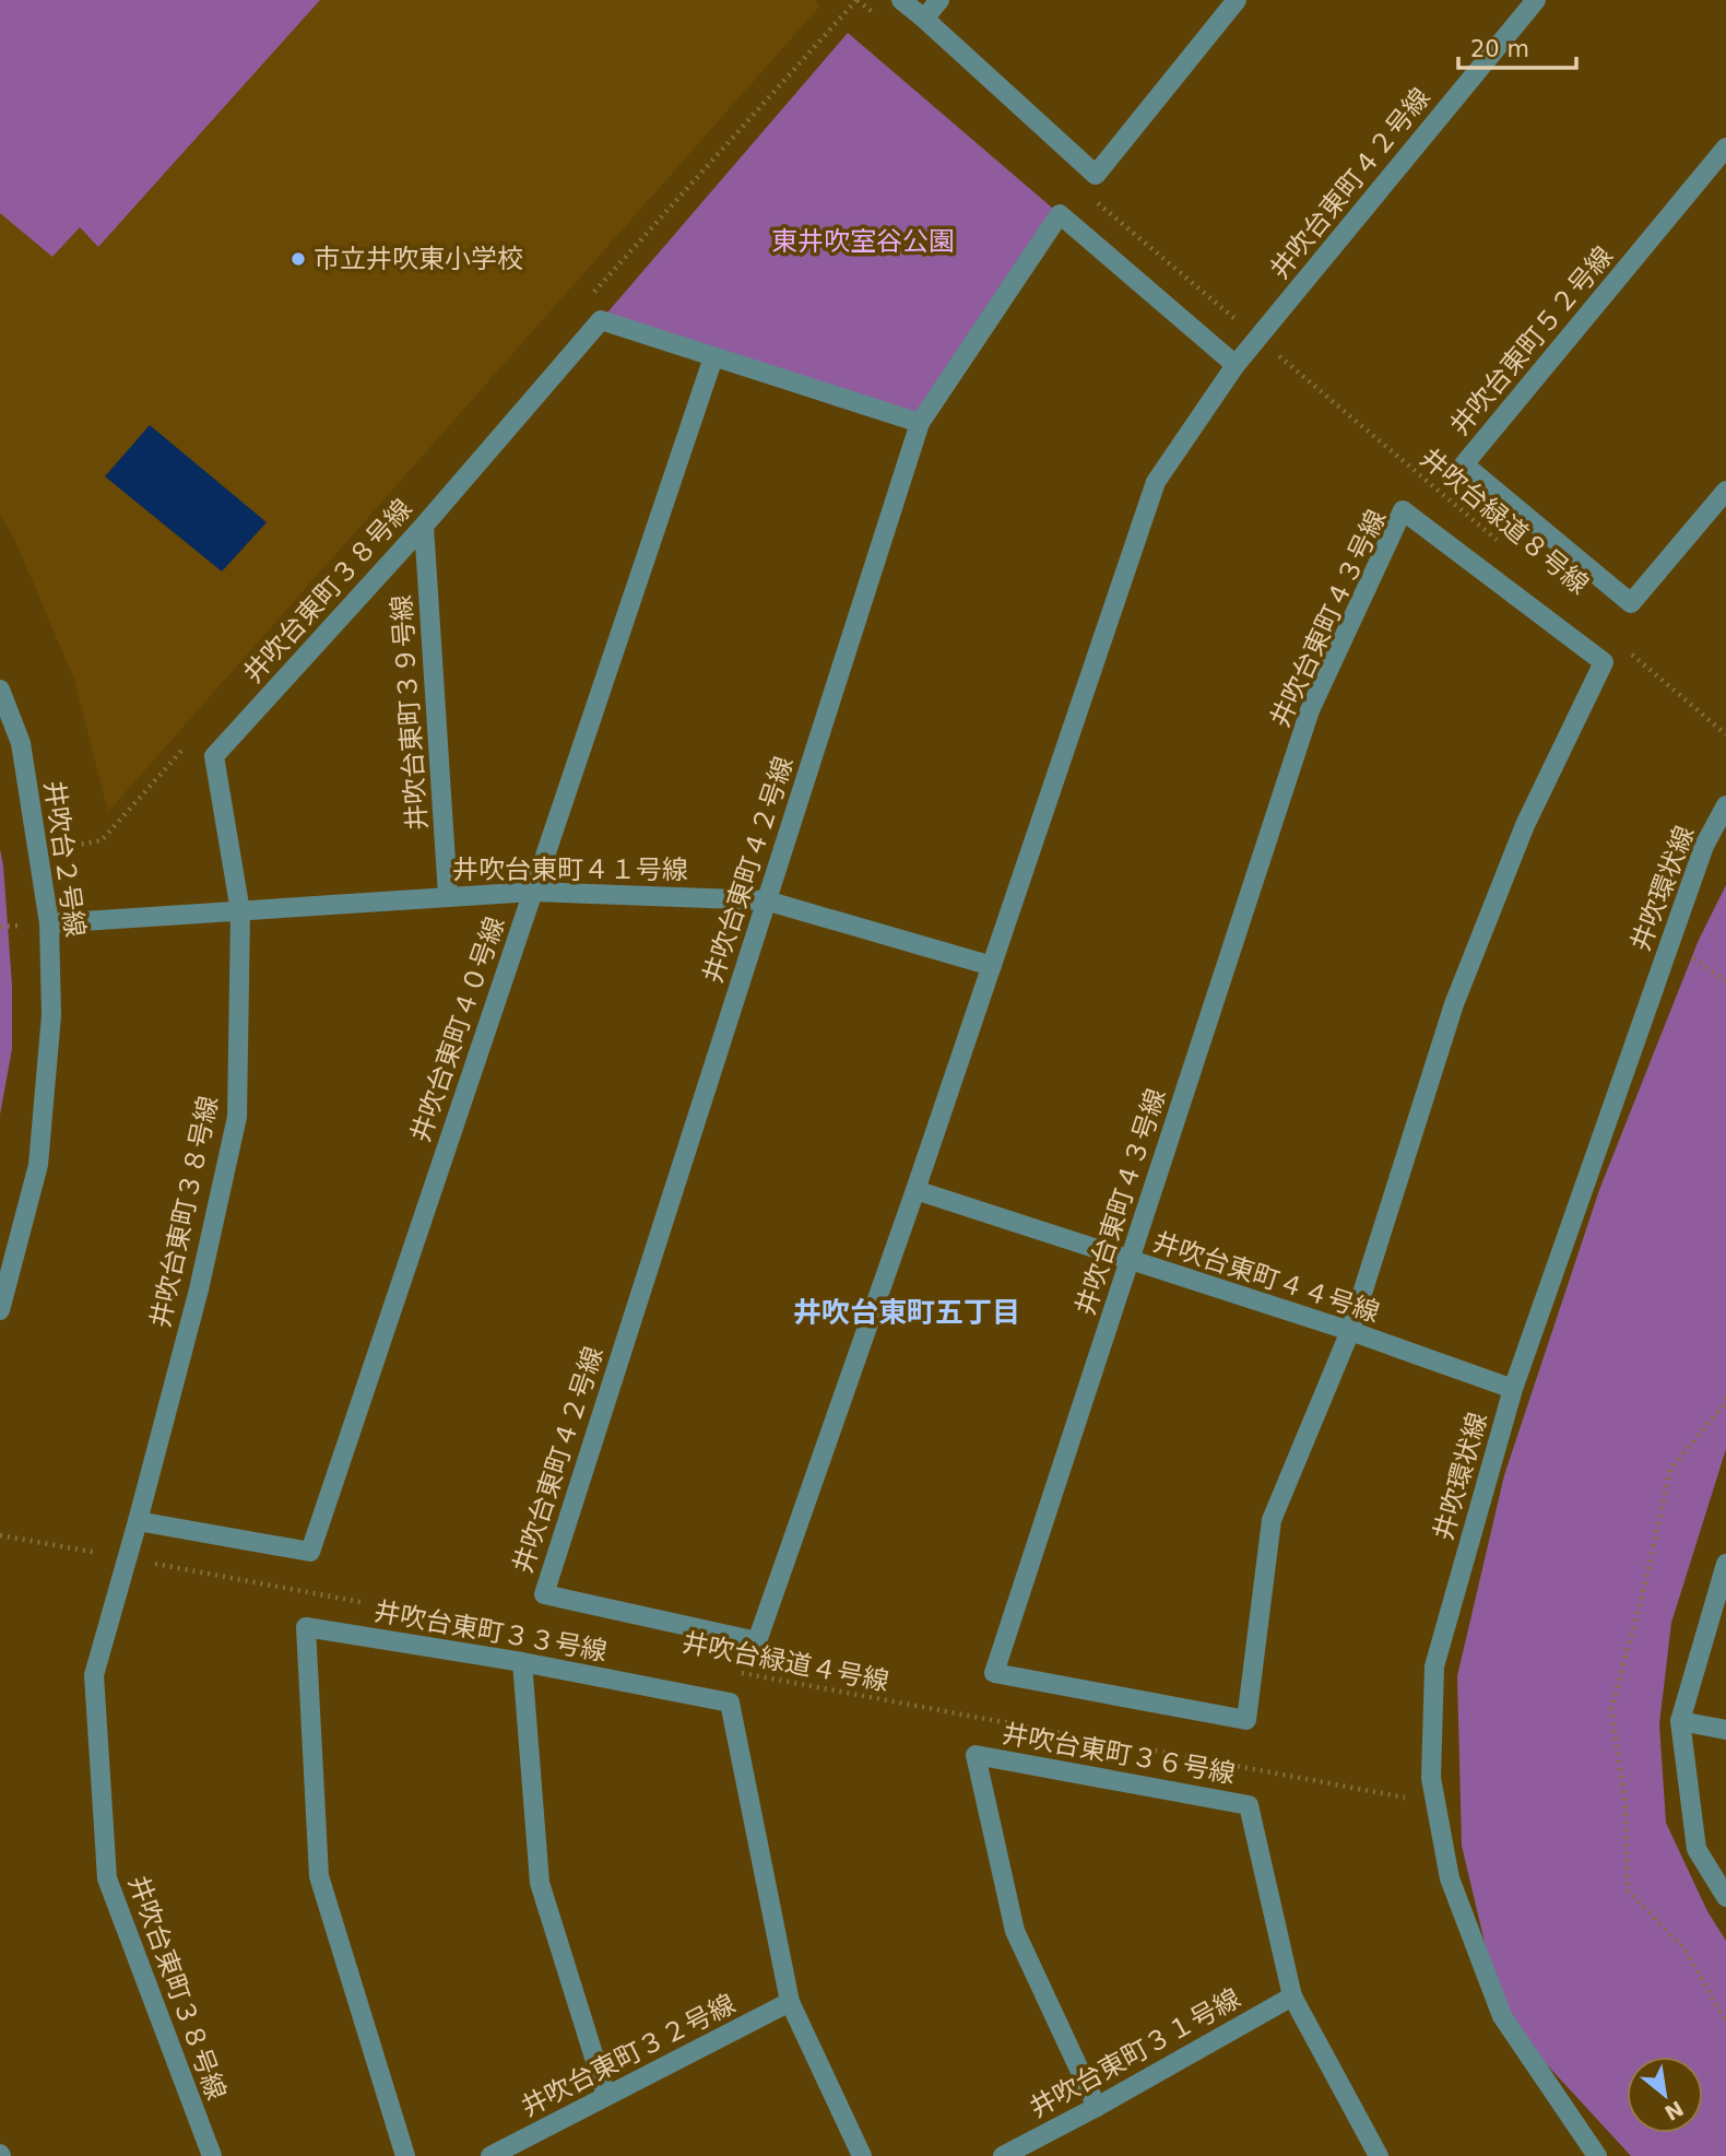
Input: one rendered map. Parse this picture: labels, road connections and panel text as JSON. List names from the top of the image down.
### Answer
{
  "streets": {
    "street": [
      "井吹台東町４２号線",
      "井吹台東町５２号線",
      "井吹台東町３８号線",
      "井吹台東町４３号線",
      "井吹台東町３９号線",
      "井吹台２号線",
      "井吹台東町４１号線",
      "井吹環状線",
      "井吹台東町４０号線",
      "井吹台東町４４号線",
      "井吹台東町３３号線",
      "井吹台東町３６号線",
      "井吹台東町３１号線",
      "井吹台東町３２号線"
    ],
    "path": ["井吹台緑道８号線", "井吹台緑道４号線"]
  },
  "crossings": [
    ["井吹台東町４２号線", "井吹台緑道８号線"],
    ["井吹台東町４２号線", "井吹台東町３８号線"],
    ["井吹台東町４２号線", "井吹台東町４１号線"],
    ["井吹台東町４２号線", "井吹台東町４４号線"],
    ["井吹台東町３８号線", "井吹台東町３９号線"],
    ["井吹台東町３８号線", "井吹台東町４１号線"],
    ["井吹台東町３８号線", "井吹台東町４０号線"],
    ["井吹台東町４３号線", "井吹台東町４４号線"],
    ["井吹台東町３９号線", "井吹台東町４１号線"],
    ["井吹台２号線", "井吹台東町４１号線"],
    ["井吹台東町４１号線", "井吹台東町４０号線"],
    ["井吹環状線", "井吹台東町４４号線"],
    ["井吹環状線", "井吹台緑道４号線"],
    ["井吹台東町３３号線", "井吹台東町３２号線"],
    ["井吹台東町３６号線", "井吹台東町３１号線"]
  ],
  "districts": ["井吹台東町五丁目"],
  "parks": ["東井吹室谷公園"],
  "places": ["市立井吹東小学校"],
  "scale_bar": "20 m",
  "north": "bottom right"
}
